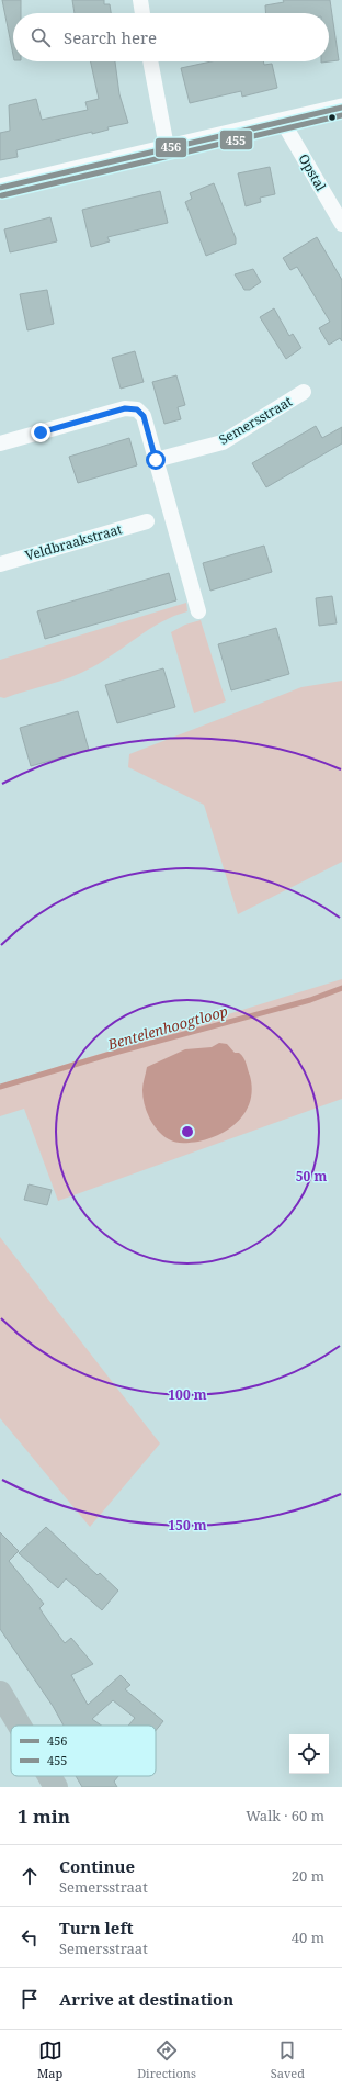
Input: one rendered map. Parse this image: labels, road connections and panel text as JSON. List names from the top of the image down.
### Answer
{
  "streets": {
    "street": ["Opstal", "Semersstraat", "Veldbraakstraat"]
  },
  "water": ["Bentelenhoogtloop"],
  "lines": ["transit line 456", "transit line 455"],
  "legend": ["456", "455"],
  "page": {
    "search": "Search here",
    "heading": ["1 min", "Walk · 60 m"],
    "list": [
      ["Continue", "Semersstraat", "20 m"],
      ["Turn left", "Semersstraat", "40 m"],
      "Arrive at destination"
    ],
    "nav": ["Map", "Directions", "Saved"]
  },
  "rings": ["50 m", "100 m", "150 m"]
}
